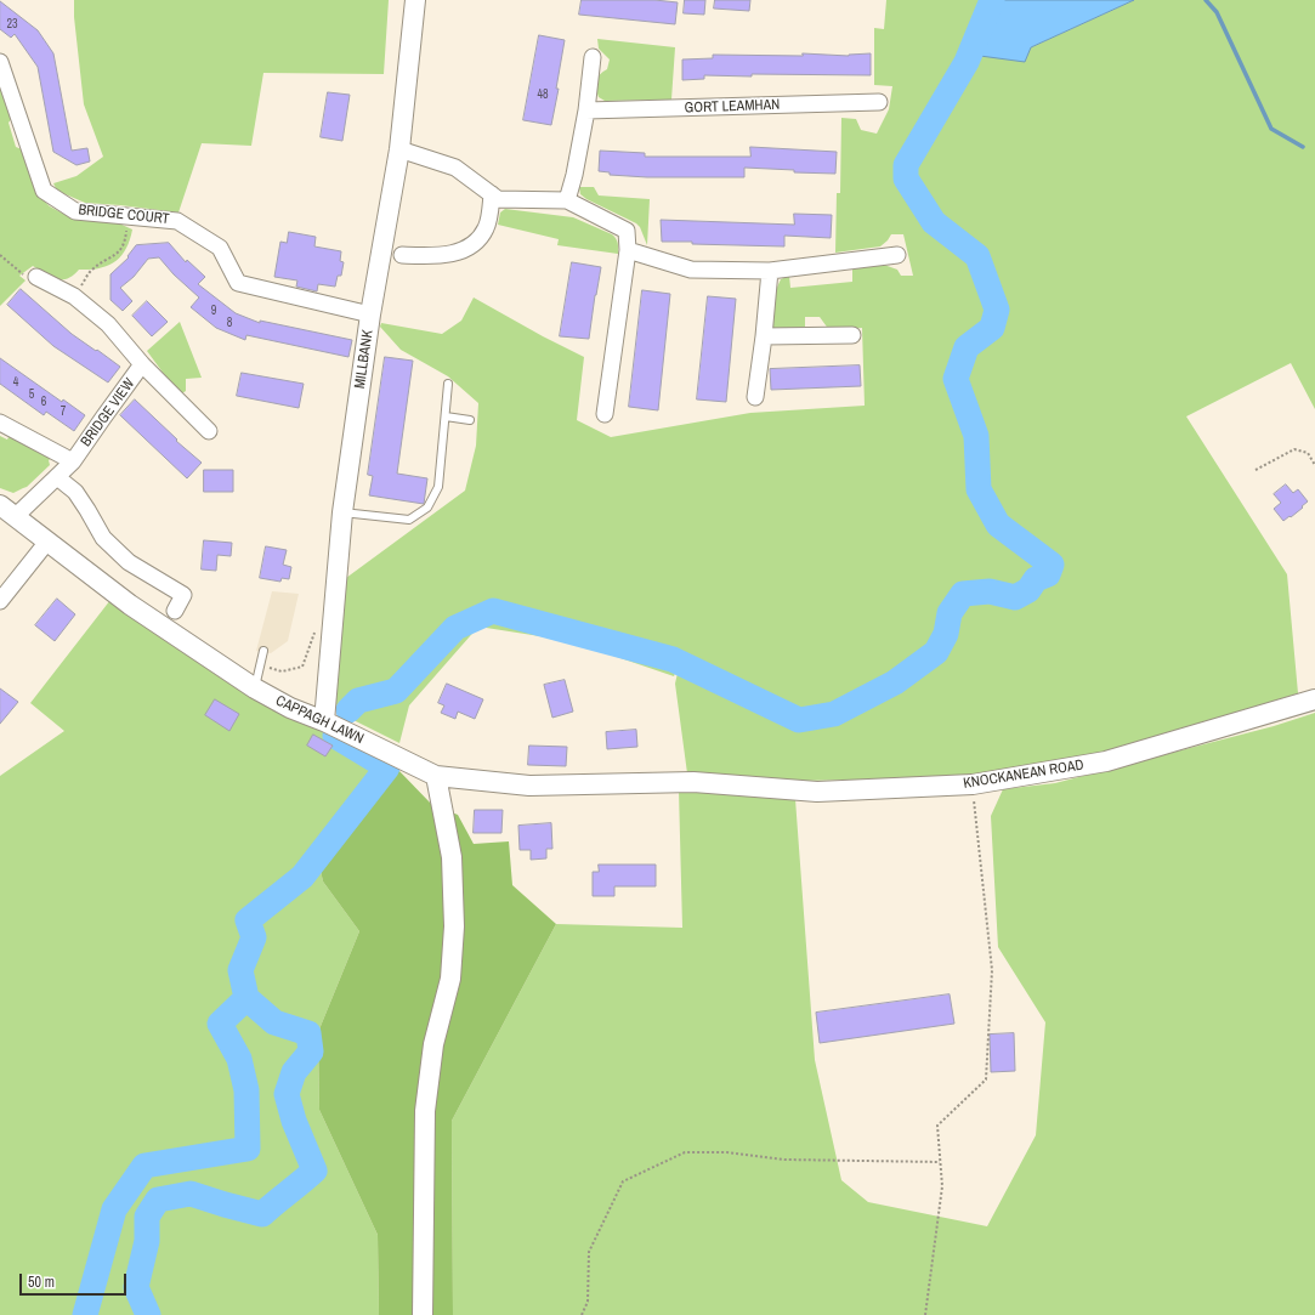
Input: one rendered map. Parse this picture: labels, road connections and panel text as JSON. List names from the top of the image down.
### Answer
{
  "streets": {
    "street": [
      "GORT LEAMHAN",
      "BRIDGE COURT",
      "MILLBANK",
      "BRIDGE VIEW",
      "CAPPAGH LAWN",
      "KNOCKANEAN ROAD"
    ]
  },
  "crossings": [
    ["BRIDGE COURT", "MILLBANK"],
    ["MILLBANK", "CAPPAGH LAWN"],
    ["BRIDGE VIEW", "CAPPAGH LAWN"],
    ["CAPPAGH LAWN", "KNOCKANEAN ROAD"]
  ],
  "house_numbers": [
    "23",
    "48",
    "9",
    "8",
    "4",
    "5",
    "6",
    "7"
  ],
  "scale_bar": "50 m"
}
